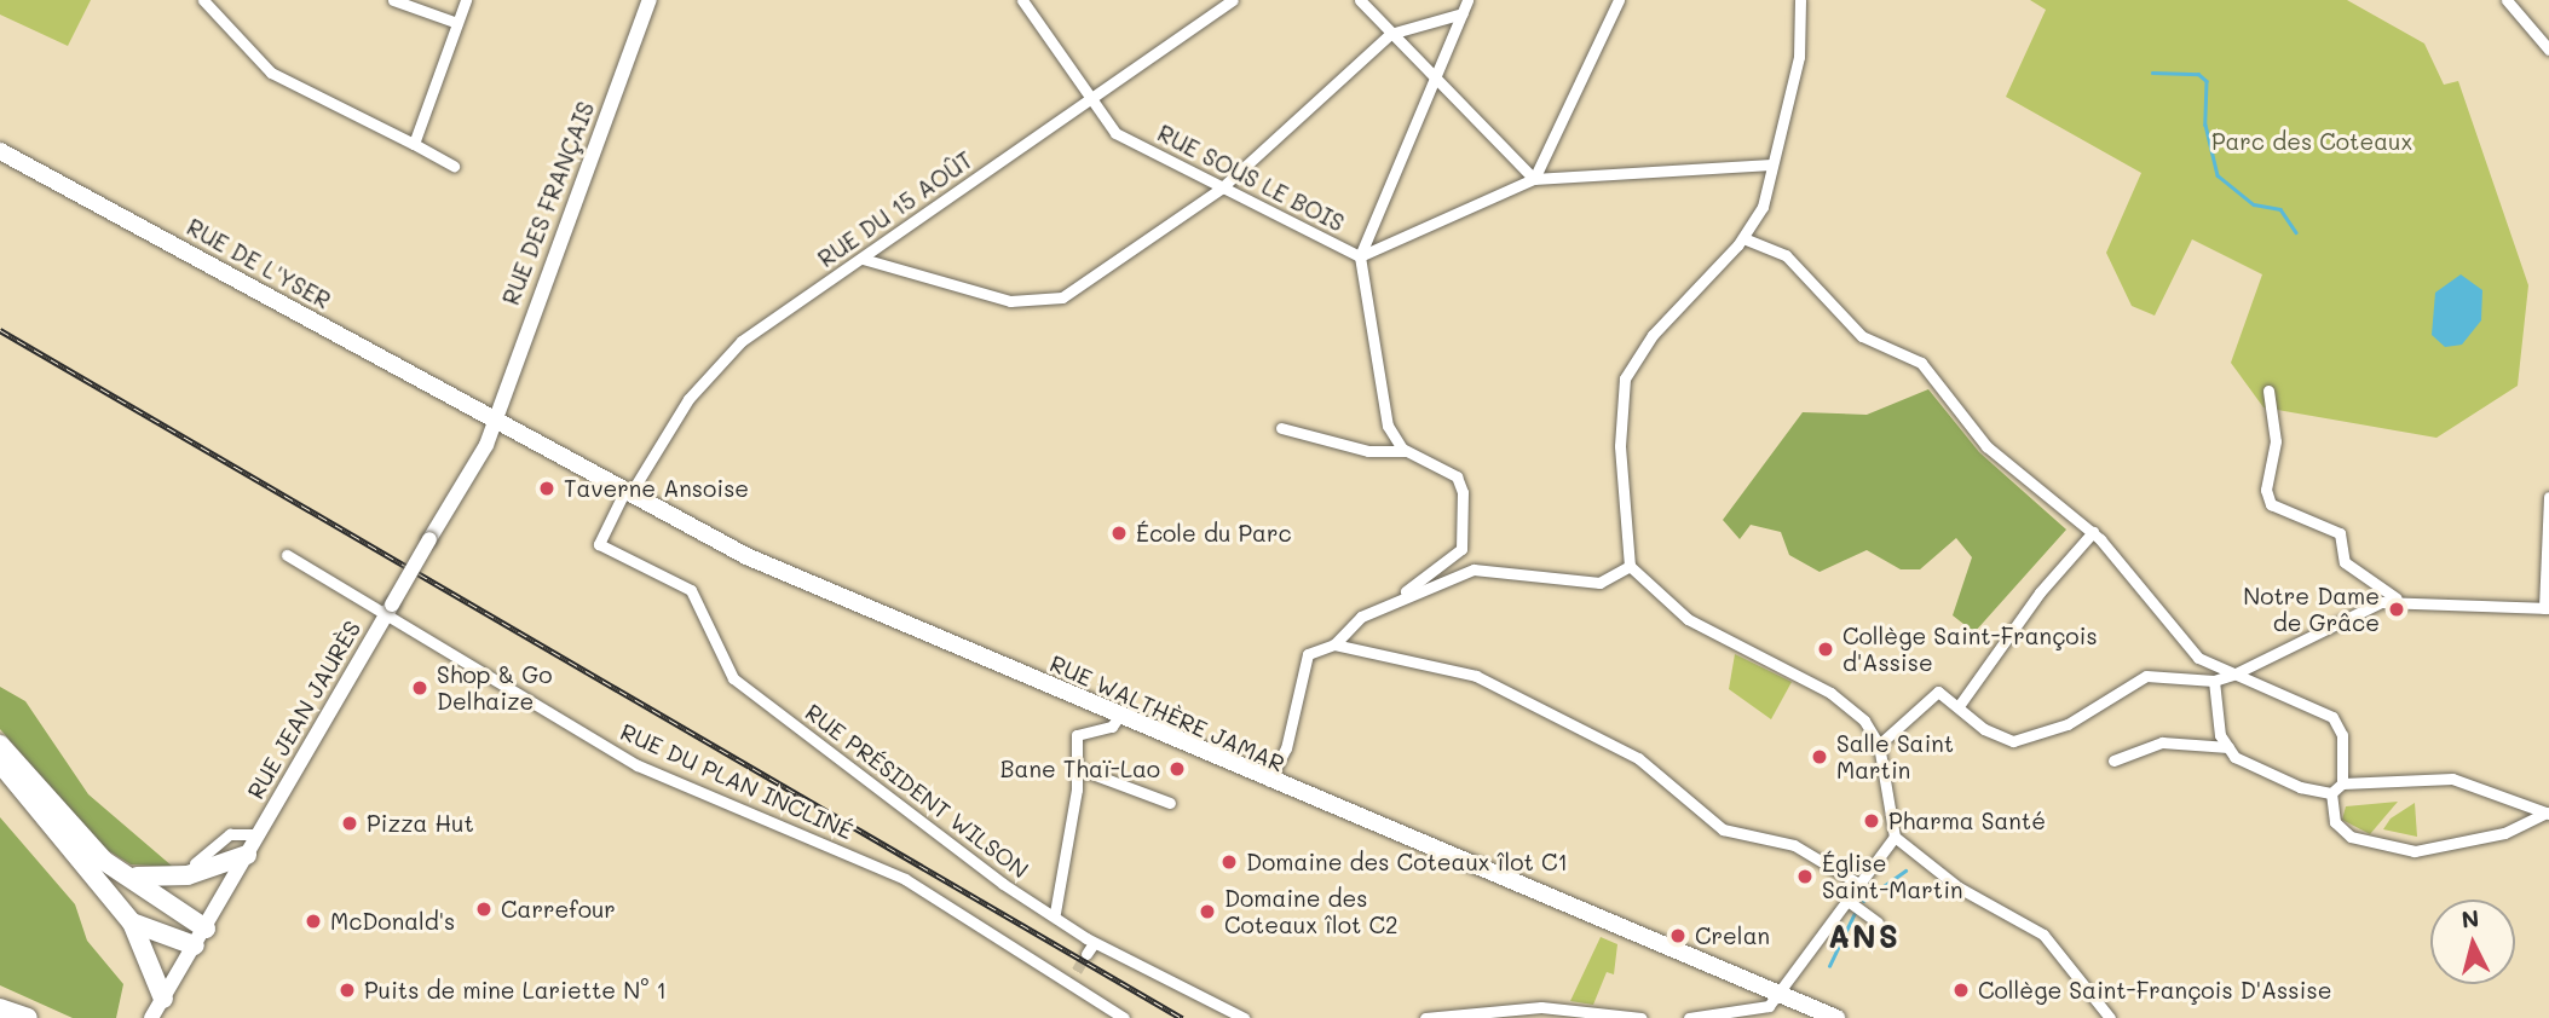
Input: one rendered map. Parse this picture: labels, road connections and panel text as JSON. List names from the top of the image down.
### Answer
{
  "streets": {
    "main road": [
      "RUE DES FRANÇAIS",
      "RUE DE L'YSER",
      "RUE JEAN JAURÈS",
      "RUE WALTHÈRE JAMAR"
    ],
    "street": [
      "RUE SOUS LE BOIS",
      "RUE DU 15 AOÛT",
      "RUE DU PLAN INCLINÉ",
      "RUE PRÉSIDENT WILSON"
    ]
  },
  "crossings": [
    ["RUE SOUS LE BOIS", "RUE DU 15 AOÛT"],
    ["RUE DES FRANÇAIS", "RUE DE L'YSER"],
    ["RUE DES FRANÇAIS", "RUE JEAN JAURÈS"],
    ["RUE DES FRANÇAIS", "RUE WALTHÈRE JAMAR"],
    ["RUE DU 15 AOÛT", "RUE WALTHÈRE JAMAR"],
    ["RUE DU 15 AOÛT", "RUE PRÉSIDENT WILSON"],
    ["RUE DE L'YSER", "RUE JEAN JAURÈS"],
    ["RUE DE L'YSER", "RUE WALTHÈRE JAMAR"],
    ["RUE JEAN JAURÈS", "RUE WALTHÈRE JAMAR"],
    ["RUE JEAN JAURÈS", "RUE DU PLAN INCLINÉ"]
  ],
  "districts": ["ANS"],
  "parks": ["Parc des Coteaux"],
  "places": [
    "Taverne Ansoise",
    "École du Parc",
    "Notre Dame de Grâce",
    "Collège Saint-François d'Assise",
    "Shop & Go Delhaize",
    "Salle Saint Martin",
    "Bane Thaï-Lao",
    "Pharma Santé",
    "Pizza Hut",
    "Domaine des Coteaux îlot C1",
    "Église Saint-Martin",
    "Carrefour",
    "Domaine des Coteaux îlot C2",
    "McDonald's",
    "Crelan",
    "Puits de mine Lariette N° 1",
    "Collège Saint-François D'Assise"
  ],
  "north": "top"
}
